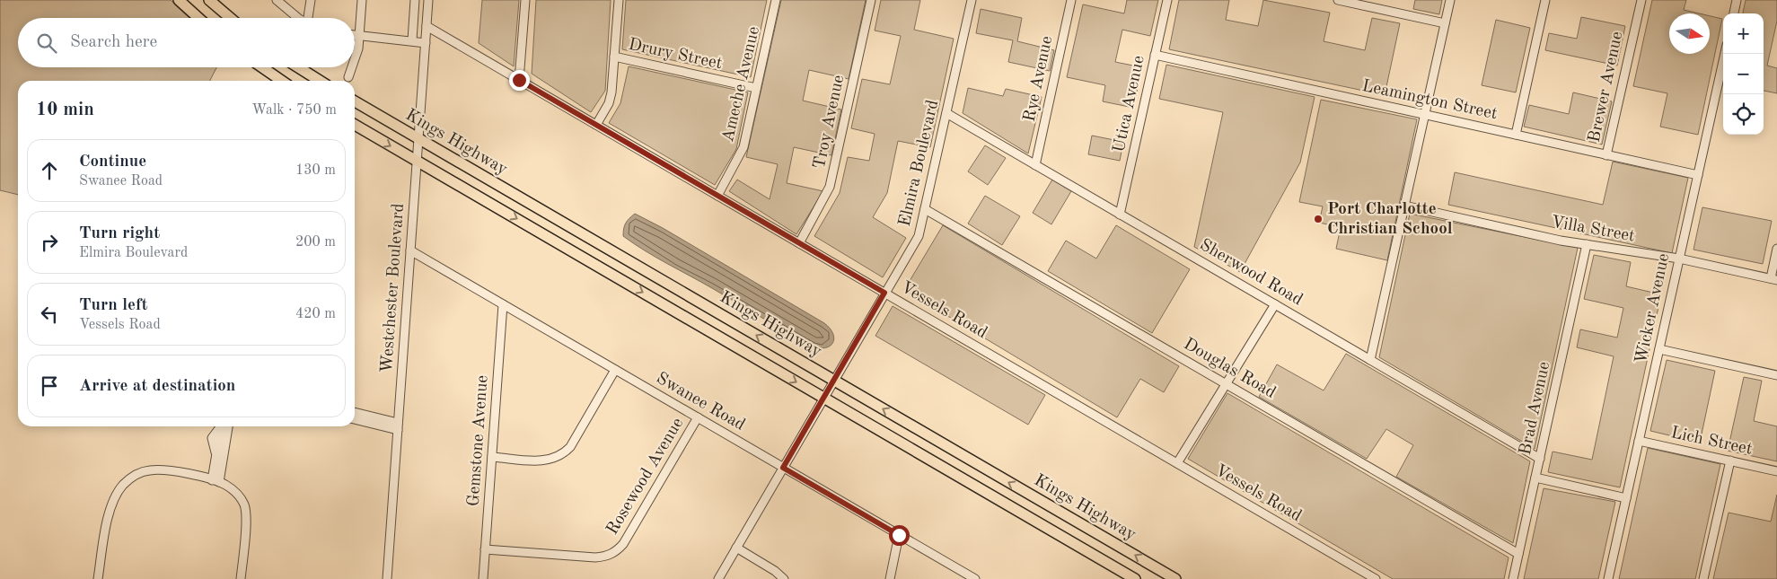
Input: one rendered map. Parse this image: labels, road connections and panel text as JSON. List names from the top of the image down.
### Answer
{
  "streets": {
    "main road": ["Kings Highway"],
    "street": [
      "Drury Street",
      "Rye Avenue",
      "Ameche Avenue",
      "Brewer Avenue",
      "Leamington Street",
      "Utica Avenue",
      "Troy Avenue",
      "Elmira Boulevard",
      "Villa Street",
      "Sherwood Road",
      "Westchester Boulevard",
      "Wicker Avenue",
      "Vessels Road",
      "Douglas Road",
      "Swanee Road",
      "Brad Avenue",
      "Gemstone Avenue",
      "Lich Street",
      "Rosewood Avenue"
    ]
  },
  "crossings": [
    ["Drury Street", "Ameche Avenue"],
    ["Rye Avenue", "Sherwood Road"],
    ["Ameche Avenue", "Vessels Road"],
    ["Brewer Avenue", "Leamington Street"],
    ["Leamington Street", "Utica Avenue"],
    ["Leamington Street", "Wicker Avenue"],
    ["Utica Avenue", "Sherwood Road"],
    ["Troy Avenue", "Vessels Road"],
    ["Kings Highway", "Elmira Boulevard"],
    ["Kings Highway", "Westchester Boulevard"],
    ["Elmira Boulevard", "Sherwood Road"],
    ["Elmira Boulevard", "Vessels Road"],
    ["Elmira Boulevard", "Douglas Road"],
    ["Elmira Boulevard", "Swanee Road"],
    ["Villa Street", "Wicker Avenue"],
    ["Villa Street", "Brad Avenue"],
    ["Sherwood Road", "Brad Avenue"],
    ["Westchester Boulevard", "Vessels Road"],
    ["Westchester Boulevard", "Swanee Road"],
    ["Wicker Avenue", "Lich Street"],
    ["Douglas Road", "Brad Avenue"],
    ["Swanee Road", "Gemstone Avenue"],
    ["Swanee Road", "Rosewood Avenue"],
    ["Gemstone Avenue", "Rosewood Avenue"]
  ],
  "places": ["Port Charlotte Christian School"],
  "north": "right",
  "page": {
    "map_buttons": ["+", "−"],
    "search": "Search here",
    "heading": ["10 min", "Walk · 750 m"],
    "list": [
      ["Continue", "Swanee Road", "130 m"],
      ["Turn right", "Elmira Boulevard", "200 m"],
      ["Turn left", "Vessels Road", "420 m"],
      "Arrive at destination"
    ]
  }
}
